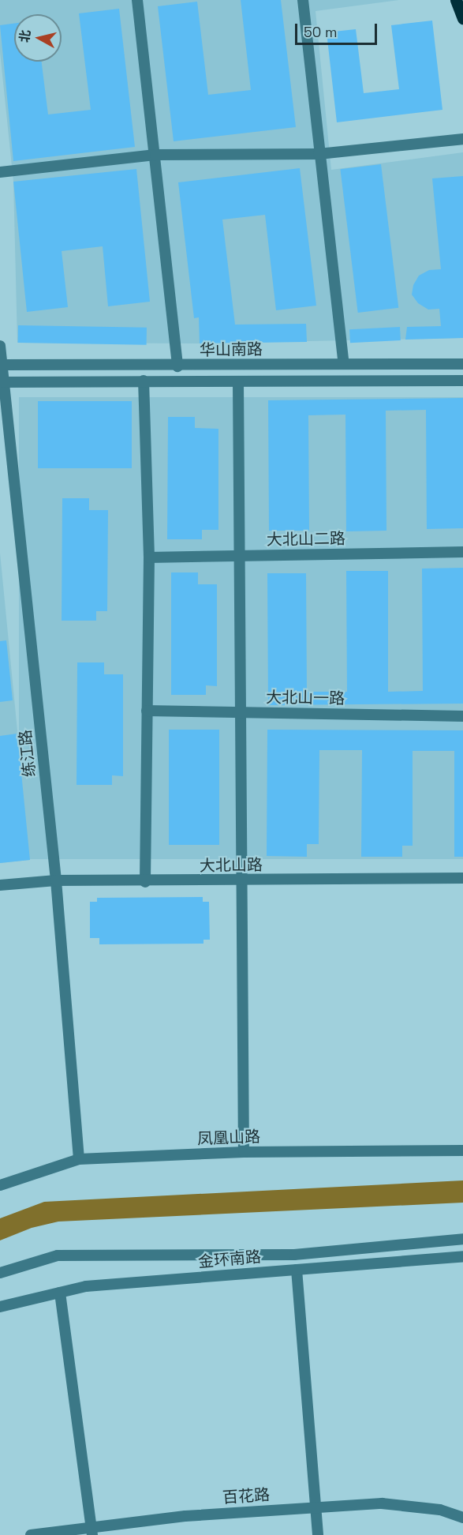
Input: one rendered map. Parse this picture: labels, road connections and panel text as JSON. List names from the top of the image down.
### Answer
{
  "streets": {
    "street": [
      "华山南路",
      "大北山二路",
      "大北山一路",
      "练江路",
      "大北山路",
      "凤凰山路",
      "金环南路",
      "百花路"
    ]
  },
  "crossings": [
    ["华山南路", "练江路"],
    ["练江路", "大北山路"],
    ["练江路", "凤凰山路"]
  ],
  "scale_bar": "50 m",
  "north": "left"
}
